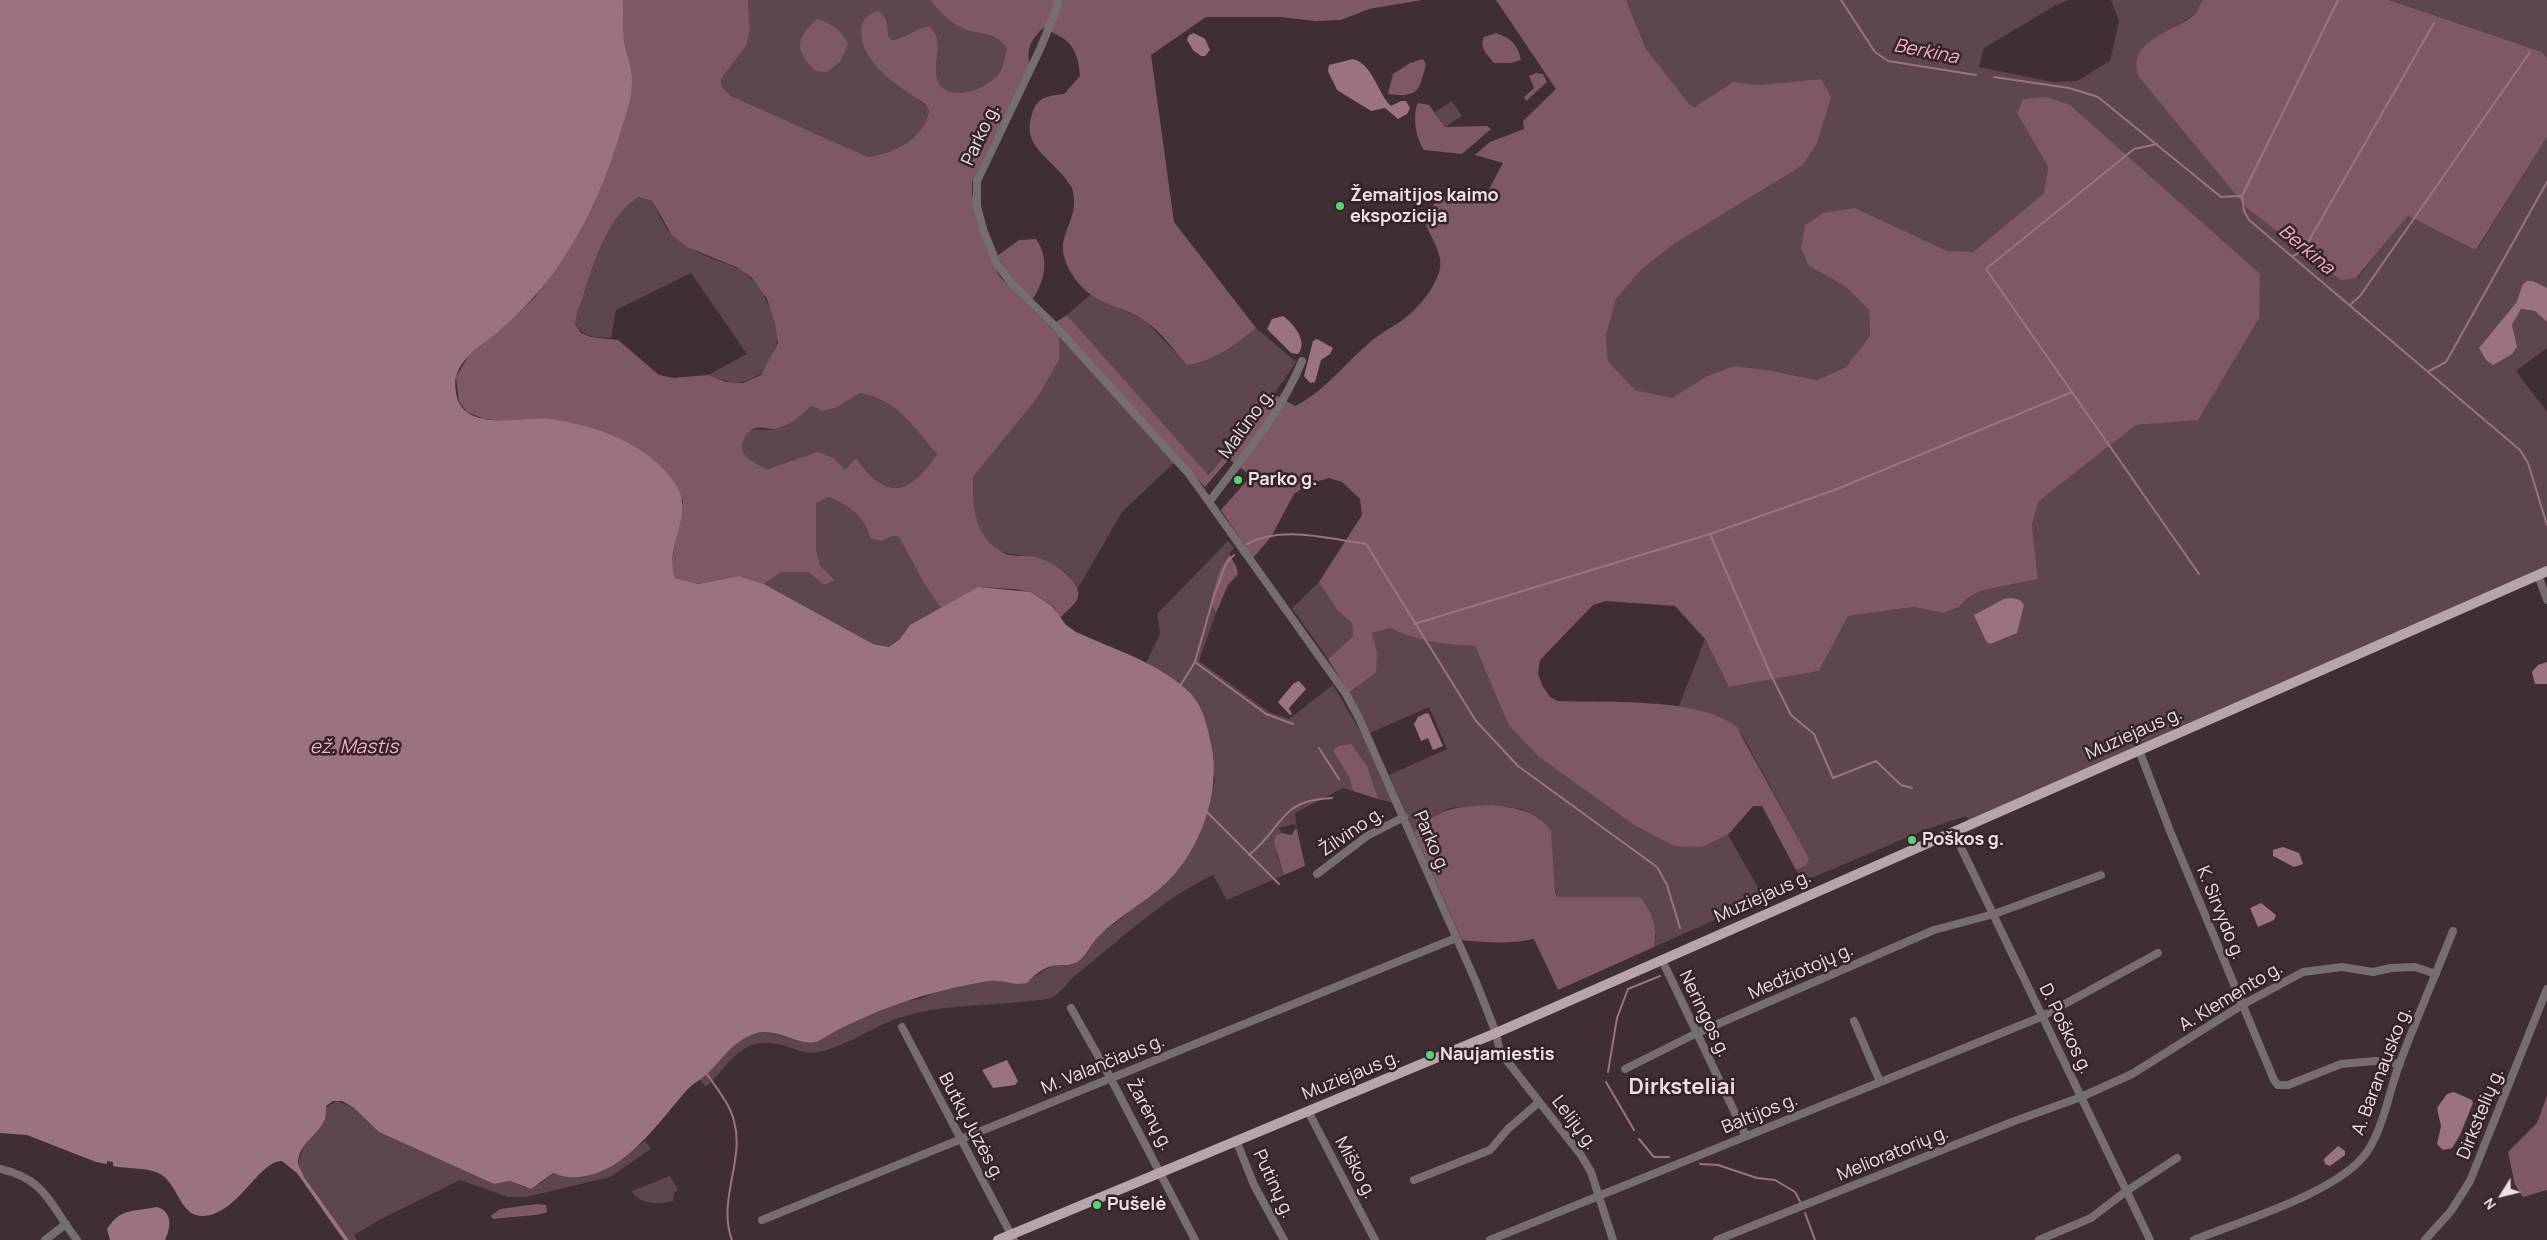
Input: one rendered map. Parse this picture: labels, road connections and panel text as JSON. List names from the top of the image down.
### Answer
{
  "streets": {
    "main road": ["Muziejaus g."],
    "street": [
      "Parko g.",
      "Malūno g.",
      "Žilvino g.",
      "K. Sirvydo g.",
      "Medžiotojų g.",
      "A. Klemento g.",
      "Neringos g.",
      "D. Poškos g.",
      "M. Valančiaus g.",
      "A. Baranausko g.",
      "Baltijos g.",
      "Dirkstelių g.",
      "Žarėnų g.",
      "Lelijų g.",
      "Butkų Juzės g.",
      "Melioratorių g.",
      "Miško g.",
      "Putinų g."
    ]
  },
  "crossings": [
    ["Parko g.", "Malūno g."],
    ["Parko g.", "Muziejaus g."],
    ["Parko g.", "Žilvino g."],
    ["Parko g.", "M. Valančiaus g."],
    ["Parko g.", "Lelijų g."],
    ["Muziejaus g.", "K. Sirvydo g."],
    ["Muziejaus g.", "Neringos g."],
    ["Muziejaus g.", "D. Poškos g."],
    ["Muziejaus g.", "Žarėnų g."],
    ["Muziejaus g.", "Lelijų g."],
    ["Muziejaus g.", "Butkų Juzės g."],
    ["Muziejaus g.", "Miško g."],
    ["Muziejaus g.", "Putinų g."],
    ["K. Sirvydo g.", "A. Klemento g."],
    ["K. Sirvydo g.", "A. Baranausko g."],
    ["Medžiotojų g.", "Neringos g."],
    ["Medžiotojų g.", "D. Poškos g."],
    ["A. Klemento g.", "D. Poškos g."],
    ["A. Klemento g.", "A. Baranausko g."],
    ["A. Klemento g.", "Melioratorių g."],
    ["Neringos g.", "Baltijos g."],
    ["D. Poškos g.", "Baltijos g."],
    ["D. Poškos g.", "Melioratorių g."],
    ["M. Valančiaus g.", "Žarėnų g."],
    ["M. Valančiaus g.", "Butkų Juzės g."],
    ["Baltijos g.", "Lelijų g."]
  ],
  "districts": ["Dirksteliai"],
  "water": ["Berkina", "ež. Mastis"],
  "places": [
    "Žemaitijos kaimo ekspozicija",
    "Parko g.",
    "Poškos g.",
    "Naujamiestis",
    "Pušelė"
  ],
  "north": "bottom left"
}
